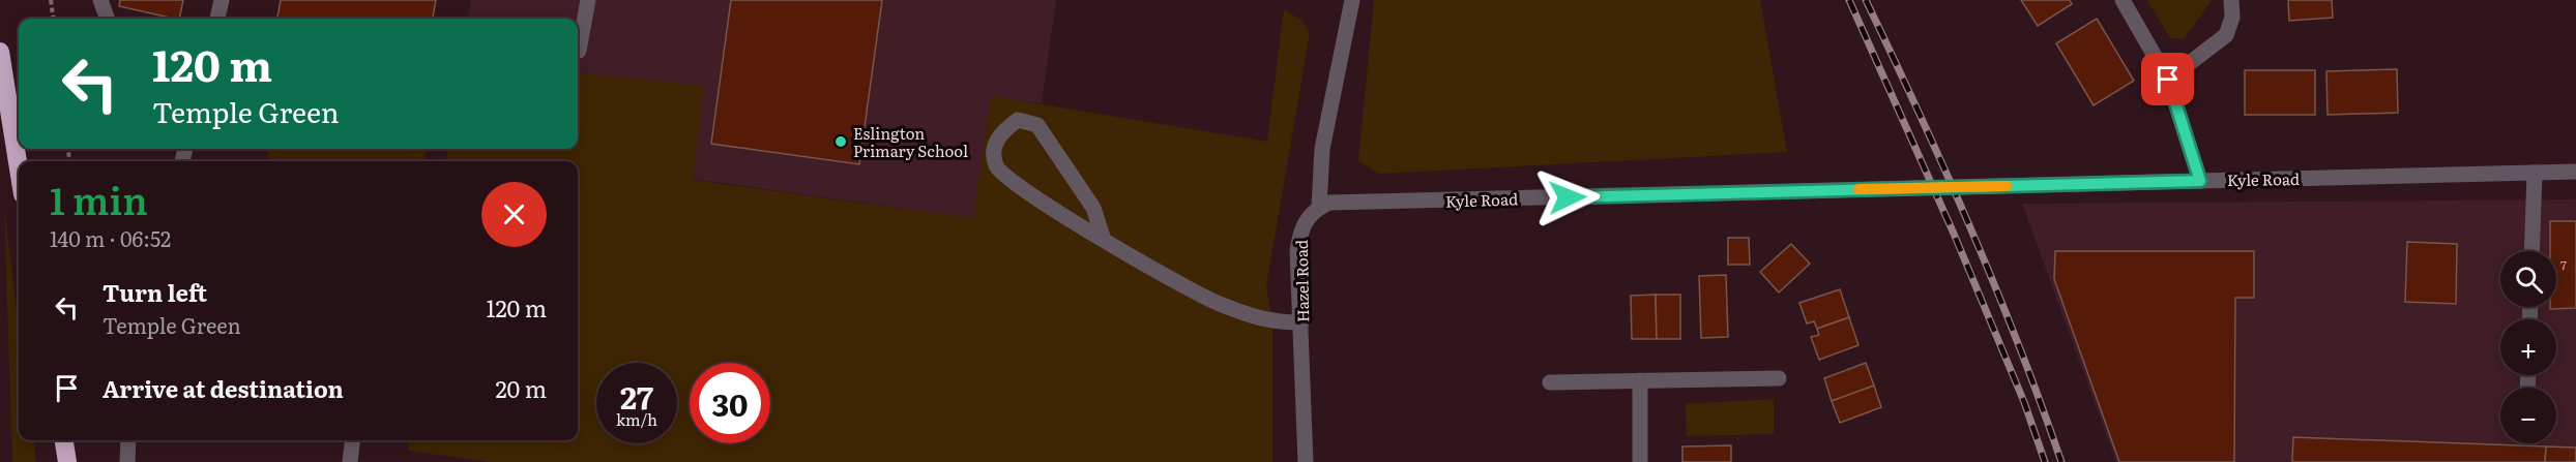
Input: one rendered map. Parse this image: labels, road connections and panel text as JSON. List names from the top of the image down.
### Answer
{
  "streets": {
    "street": ["Kyle Road", "Hazel Road"]
  },
  "crossings": [
    ["Kyle Road", "Hazel Road"]
  ],
  "places": ["Eslington Primary School"],
  "house_numbers": ["7"],
  "page": {
    "turn": ["120 m", "Temple Green"],
    "heading": ["1 min", "140 m · 06:52"],
    "map_buttons": ["+", "−"],
    "list": [
      {
        "name": "Turn left",
        "note": "Temple Green",
        "value": "120 m"
      },
      {
        "name": "Arrive at destination",
        "value": "20 m"
      }
    ],
    "speed": "27 km/h",
    "limit": "30"
  }
}
